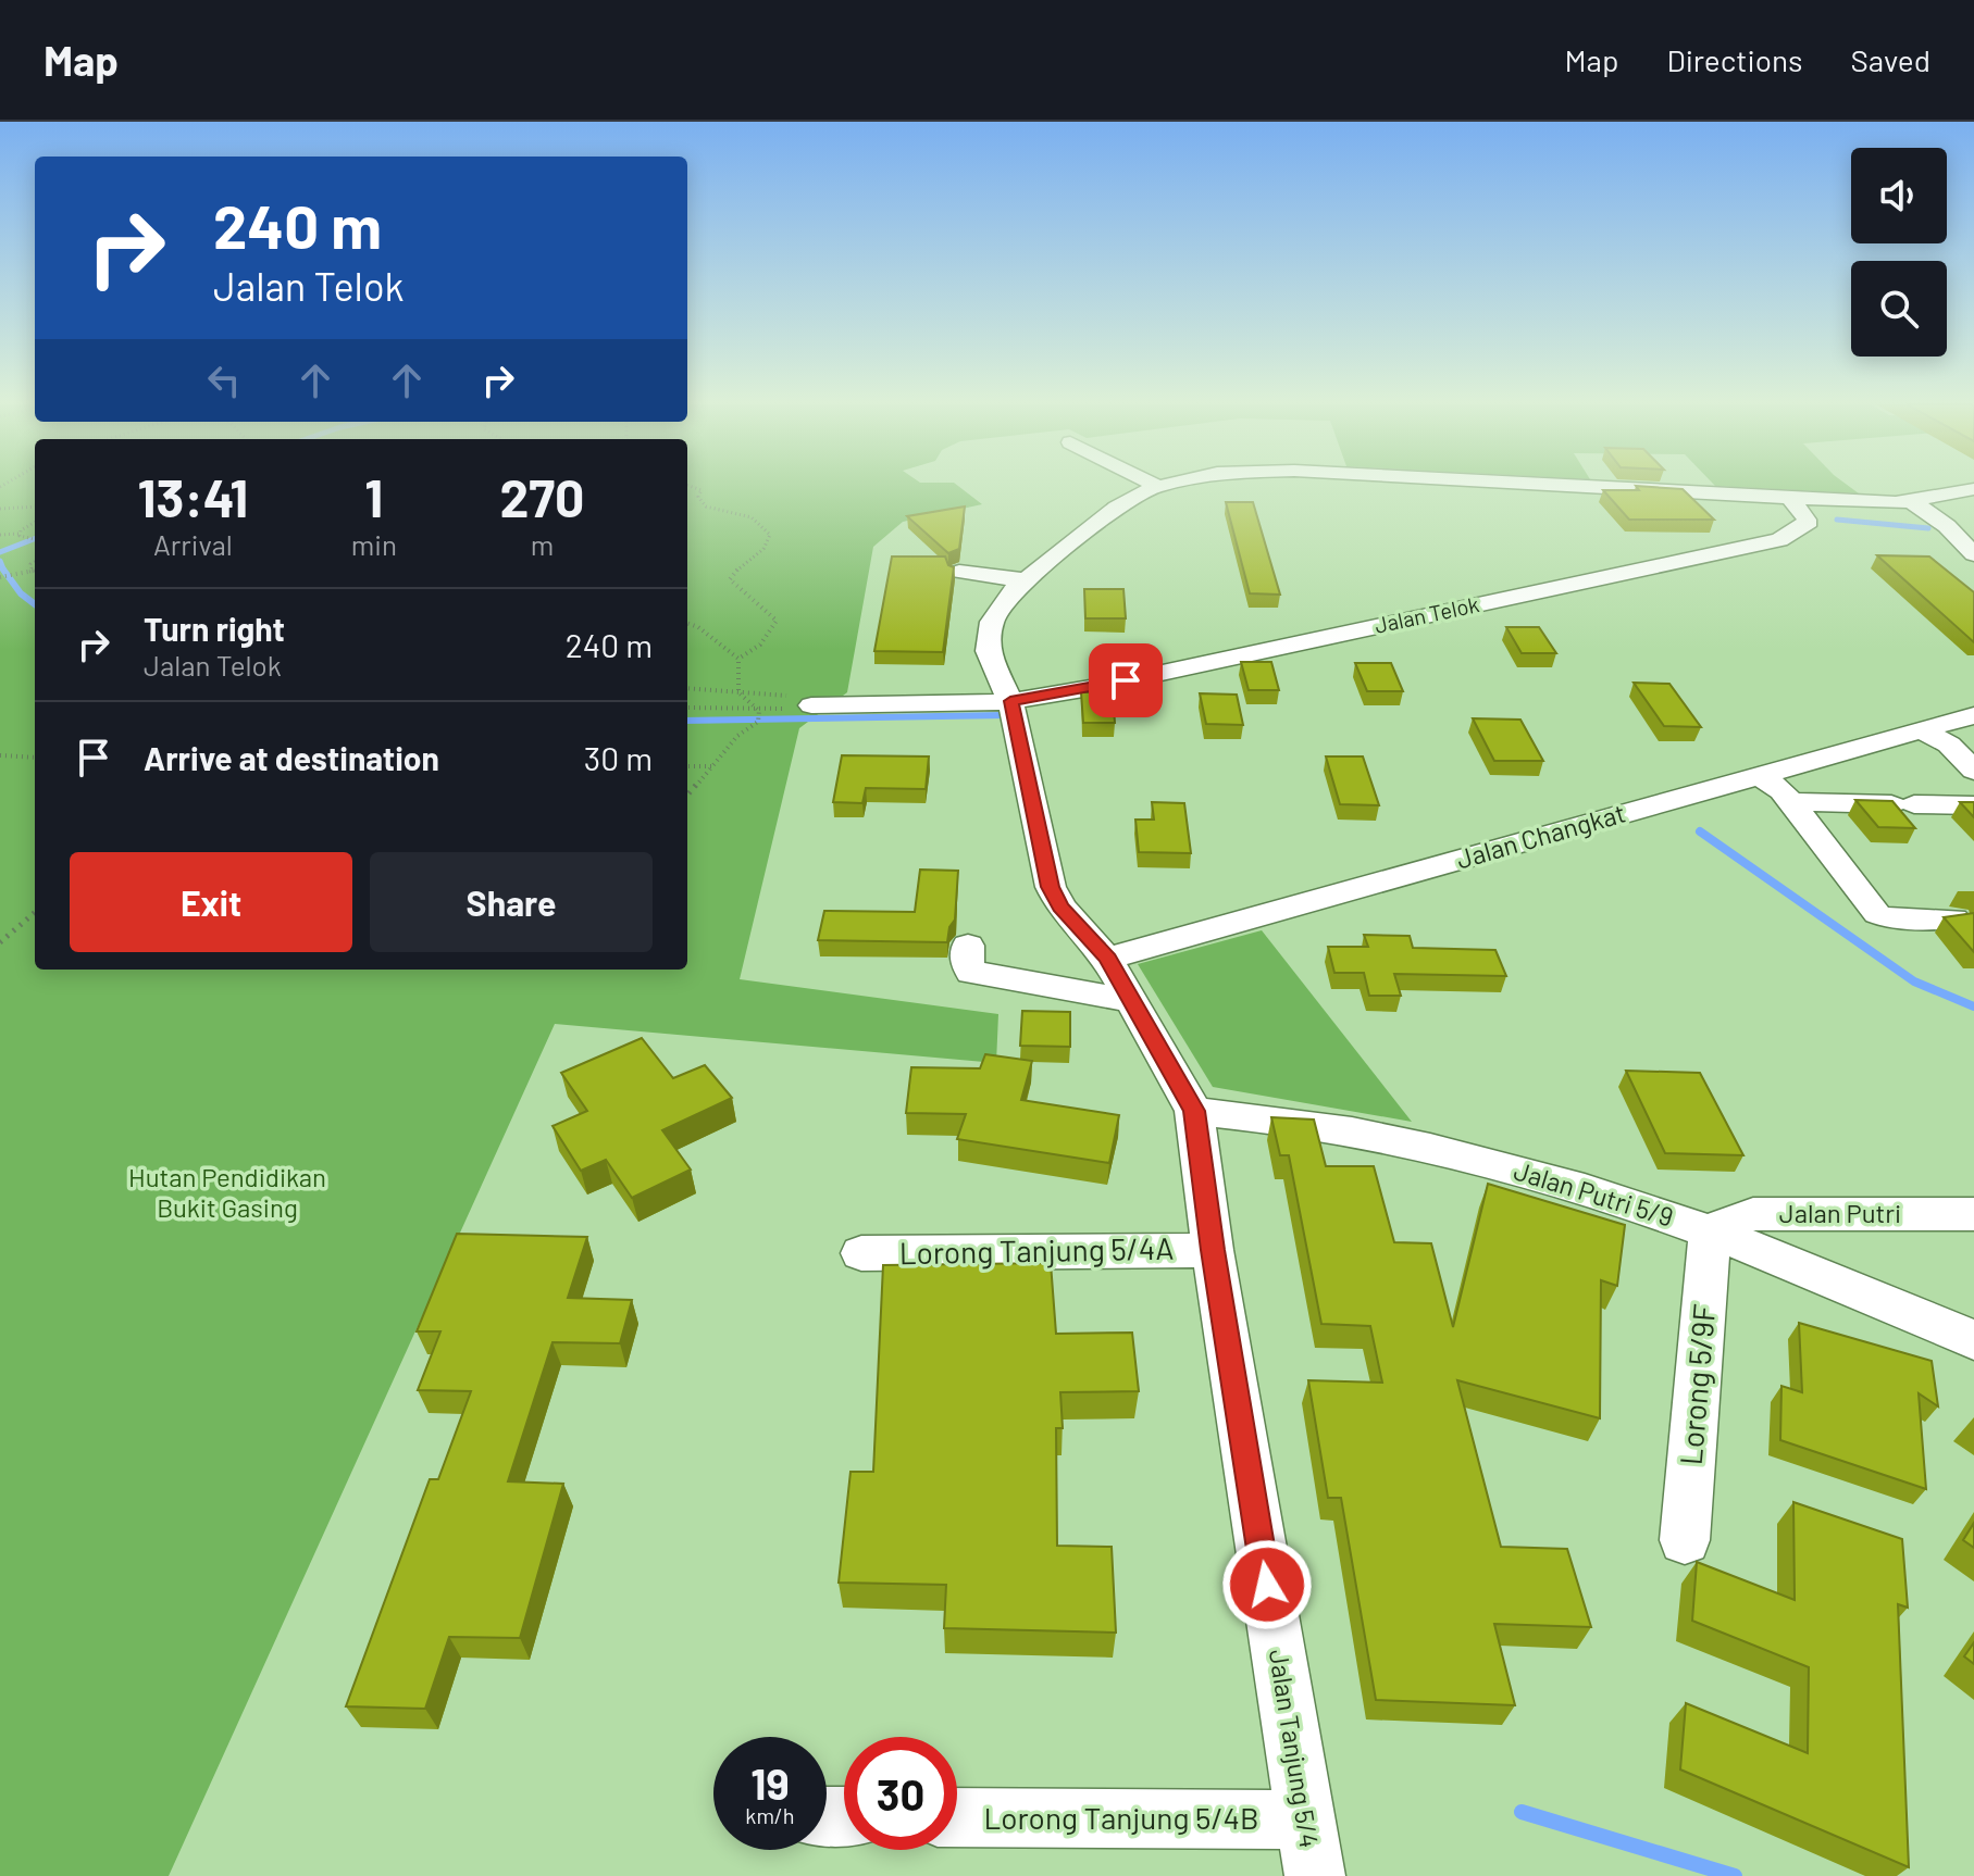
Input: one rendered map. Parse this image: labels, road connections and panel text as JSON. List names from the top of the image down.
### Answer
{
  "streets": {
    "street": [
      "Jalan Telok",
      "Jalan Changkat",
      "Jalan Putri 5/9",
      "Jalan Putri",
      "Lorong Tanjung 5/4A",
      "Lorong 5/9F",
      "Jalan Tanjung 5/4",
      "Lorong Tanjung 5/4B"
    ]
  },
  "crossings": [
    ["Jalan Telok", "Jalan Tanjung 5/4"],
    ["Jalan Changkat", "Jalan Tanjung 5/4"],
    ["Jalan Putri 5/9", "Jalan Putri"],
    ["Jalan Putri 5/9", "Lorong 5/9F"],
    ["Jalan Putri 5/9", "Jalan Tanjung 5/4"],
    ["Jalan Putri", "Lorong 5/9F"],
    ["Lorong Tanjung 5/4A", "Jalan Tanjung 5/4"],
    ["Jalan Tanjung 5/4", "Lorong Tanjung 5/4B"]
  ],
  "parks": ["Hutan Pendidikan Bukit Gasing"],
  "page": {
    "header": "Map",
    "nav": ["Map", "Directions", "Saved"],
    "turn": ["240 m", "Jalan Telok"],
    "eta": [
      "13:41",
      "Arrival",
      "1",
      "min",
      "270",
      "m"
    ],
    "list": [
      {
        "name": "Turn right",
        "note": "Jalan Telok",
        "value": "240 m"
      },
      {
        "name": "Arrive at destination",
        "value": "30 m"
      }
    ],
    "buttons": ["Exit", "Share"],
    "speed": "19 km/h",
    "limit": "30"
  }
}
